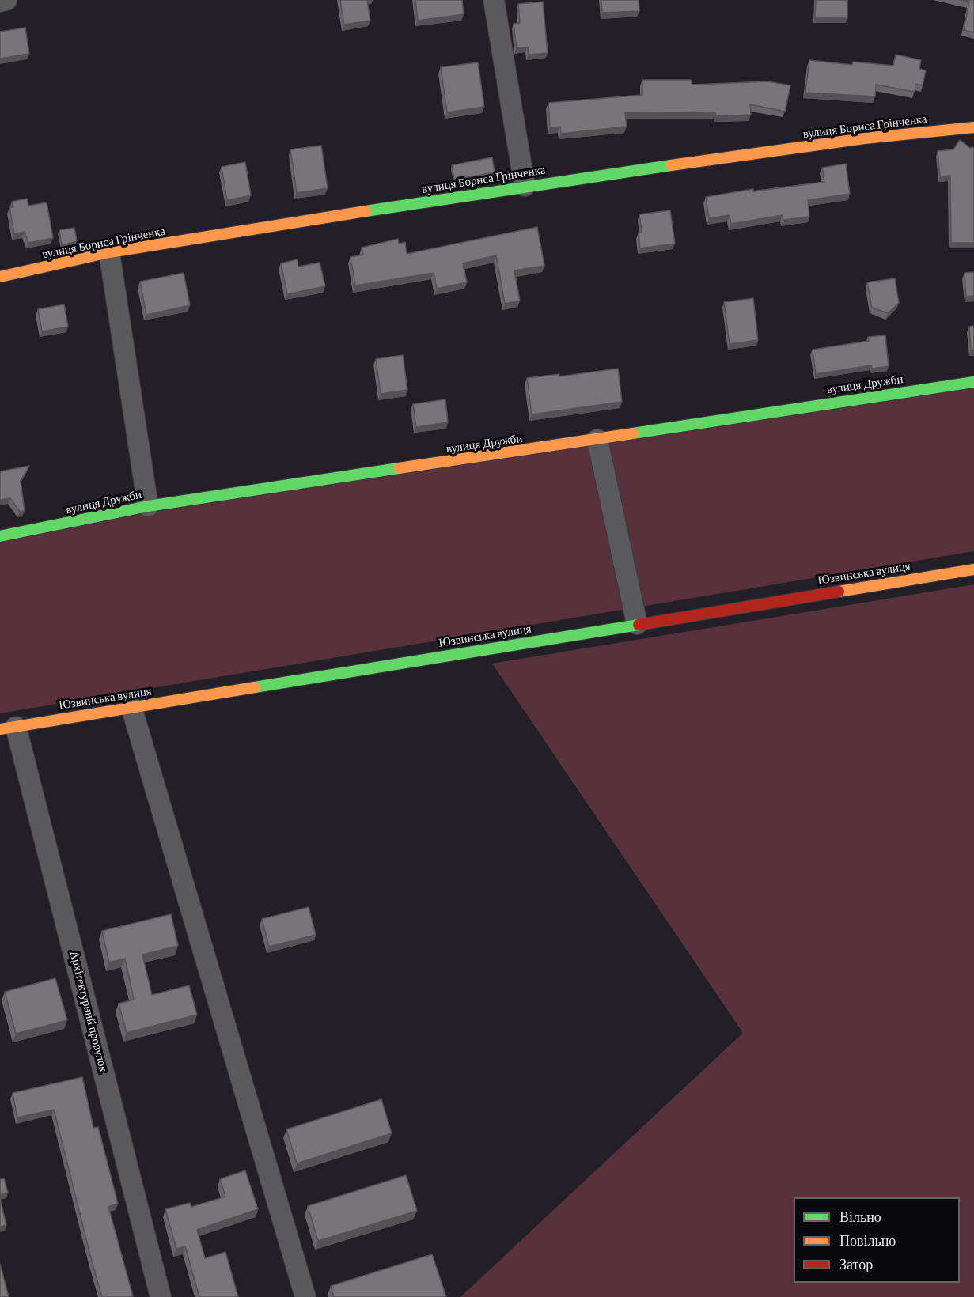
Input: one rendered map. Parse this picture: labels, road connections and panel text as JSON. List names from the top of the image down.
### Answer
{
  "streets": {
    "street": [
      "вулиця Бориса Грінченка",
      "вулиця Дружби",
      "Юзвинська вулиця",
      "Архітектурний провулок"
    ]
  },
  "crossings": [
    ["Юзвинська вулиця", "Архітектурний провулок"]
  ],
  "legend": ["Вільно", "Повільно", "Затор"]
}
